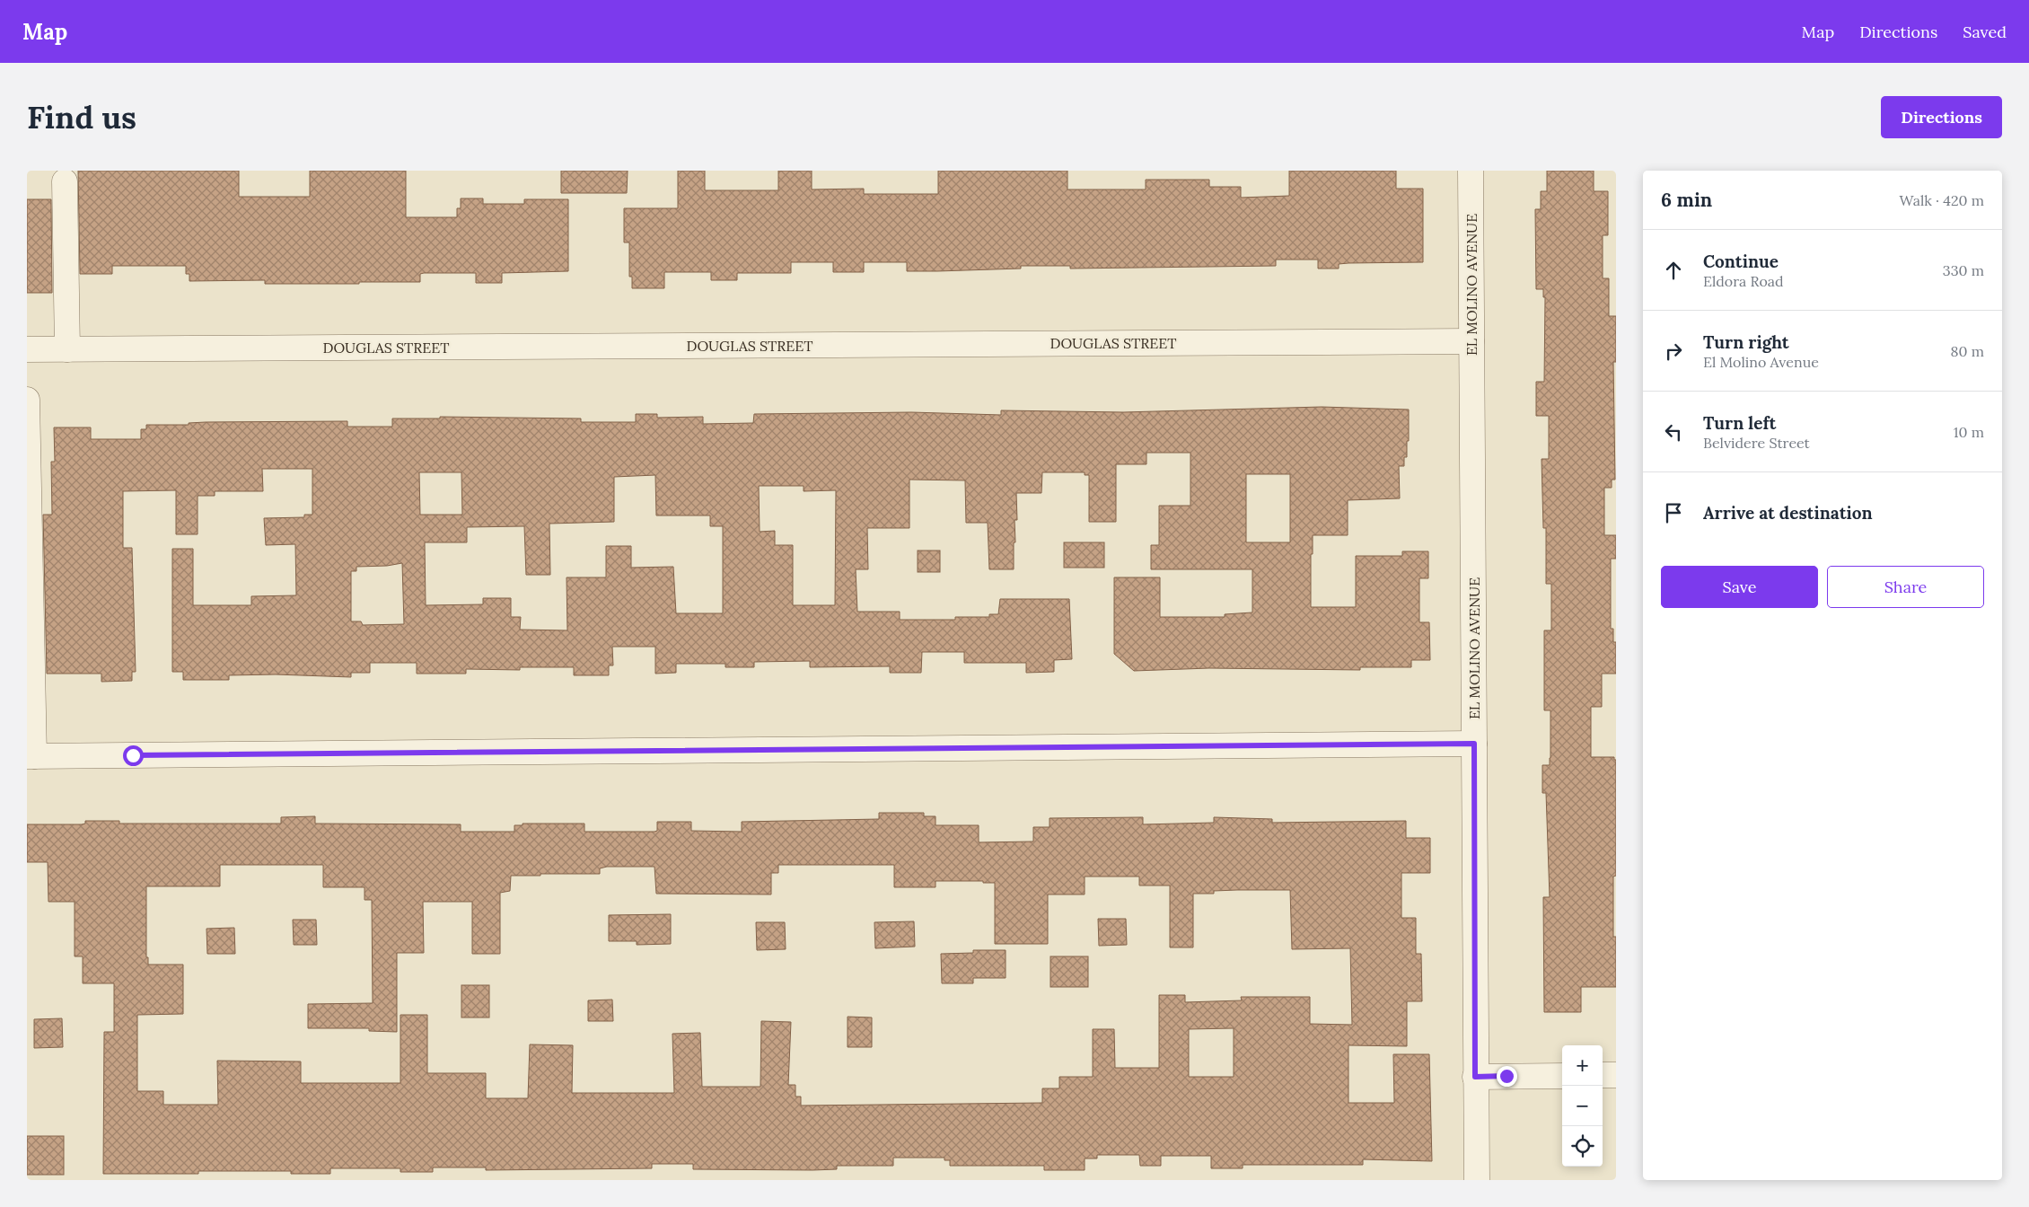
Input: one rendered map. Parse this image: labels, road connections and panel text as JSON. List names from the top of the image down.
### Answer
{
  "streets": {
    "street": ["EL MOLINO AVENUE", "DOUGLAS STREET"]
  },
  "crossings": [
    ["EL MOLINO AVENUE", "DOUGLAS STREET"]
  ],
  "page": {
    "header": "Map",
    "nav": ["Map", "Directions", "Saved"],
    "buttons": [
      "Directions",
      ["Save", "Share"]
    ],
    "title": "Find us",
    "heading": ["6 min", "Walk · 420 m"],
    "list": [
      ["Continue", "Eldora Road", "330 m"],
      ["Turn right", "El Molino Avenue", "80 m"],
      ["Turn left", "Belvidere Street", "10 m"],
      "Arrive at destination"
    ],
    "map_buttons": ["+", "−"]
  }
}
